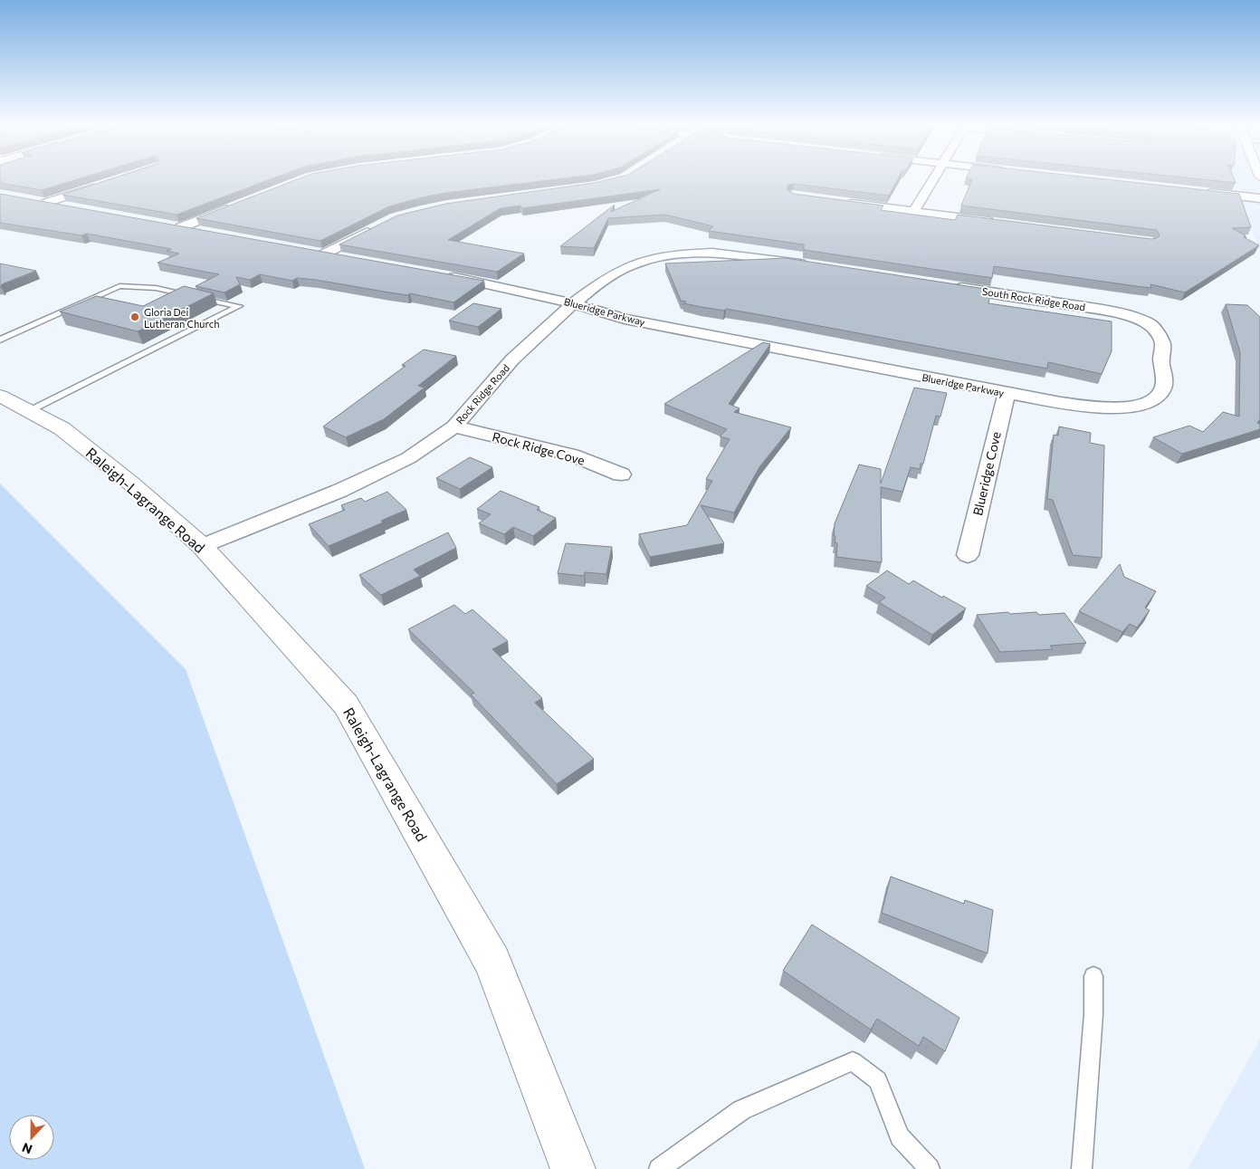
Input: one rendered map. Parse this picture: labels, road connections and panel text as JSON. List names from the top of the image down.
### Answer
{
  "streets": {
    "main road": ["Raleigh-Lagrange Road"],
    "street": [
      "South Rock Ridge Road",
      "Blueridge Parkway",
      "Rock Ridge Road",
      "Rock Ridge Cove",
      "Blueridge Cove"
    ]
  },
  "crossings": [
    ["South Rock Ridge Road", "Blueridge Parkway"],
    ["Blueridge Parkway", "Rock Ridge Road"],
    ["Blueridge Parkway", "Blueridge Cove"],
    ["Rock Ridge Road", "Rock Ridge Cove"],
    ["Rock Ridge Road", "Raleigh-Lagrange Road"]
  ],
  "places": ["Gloria Dei Lutheran Church"],
  "north": "bottom"
}
